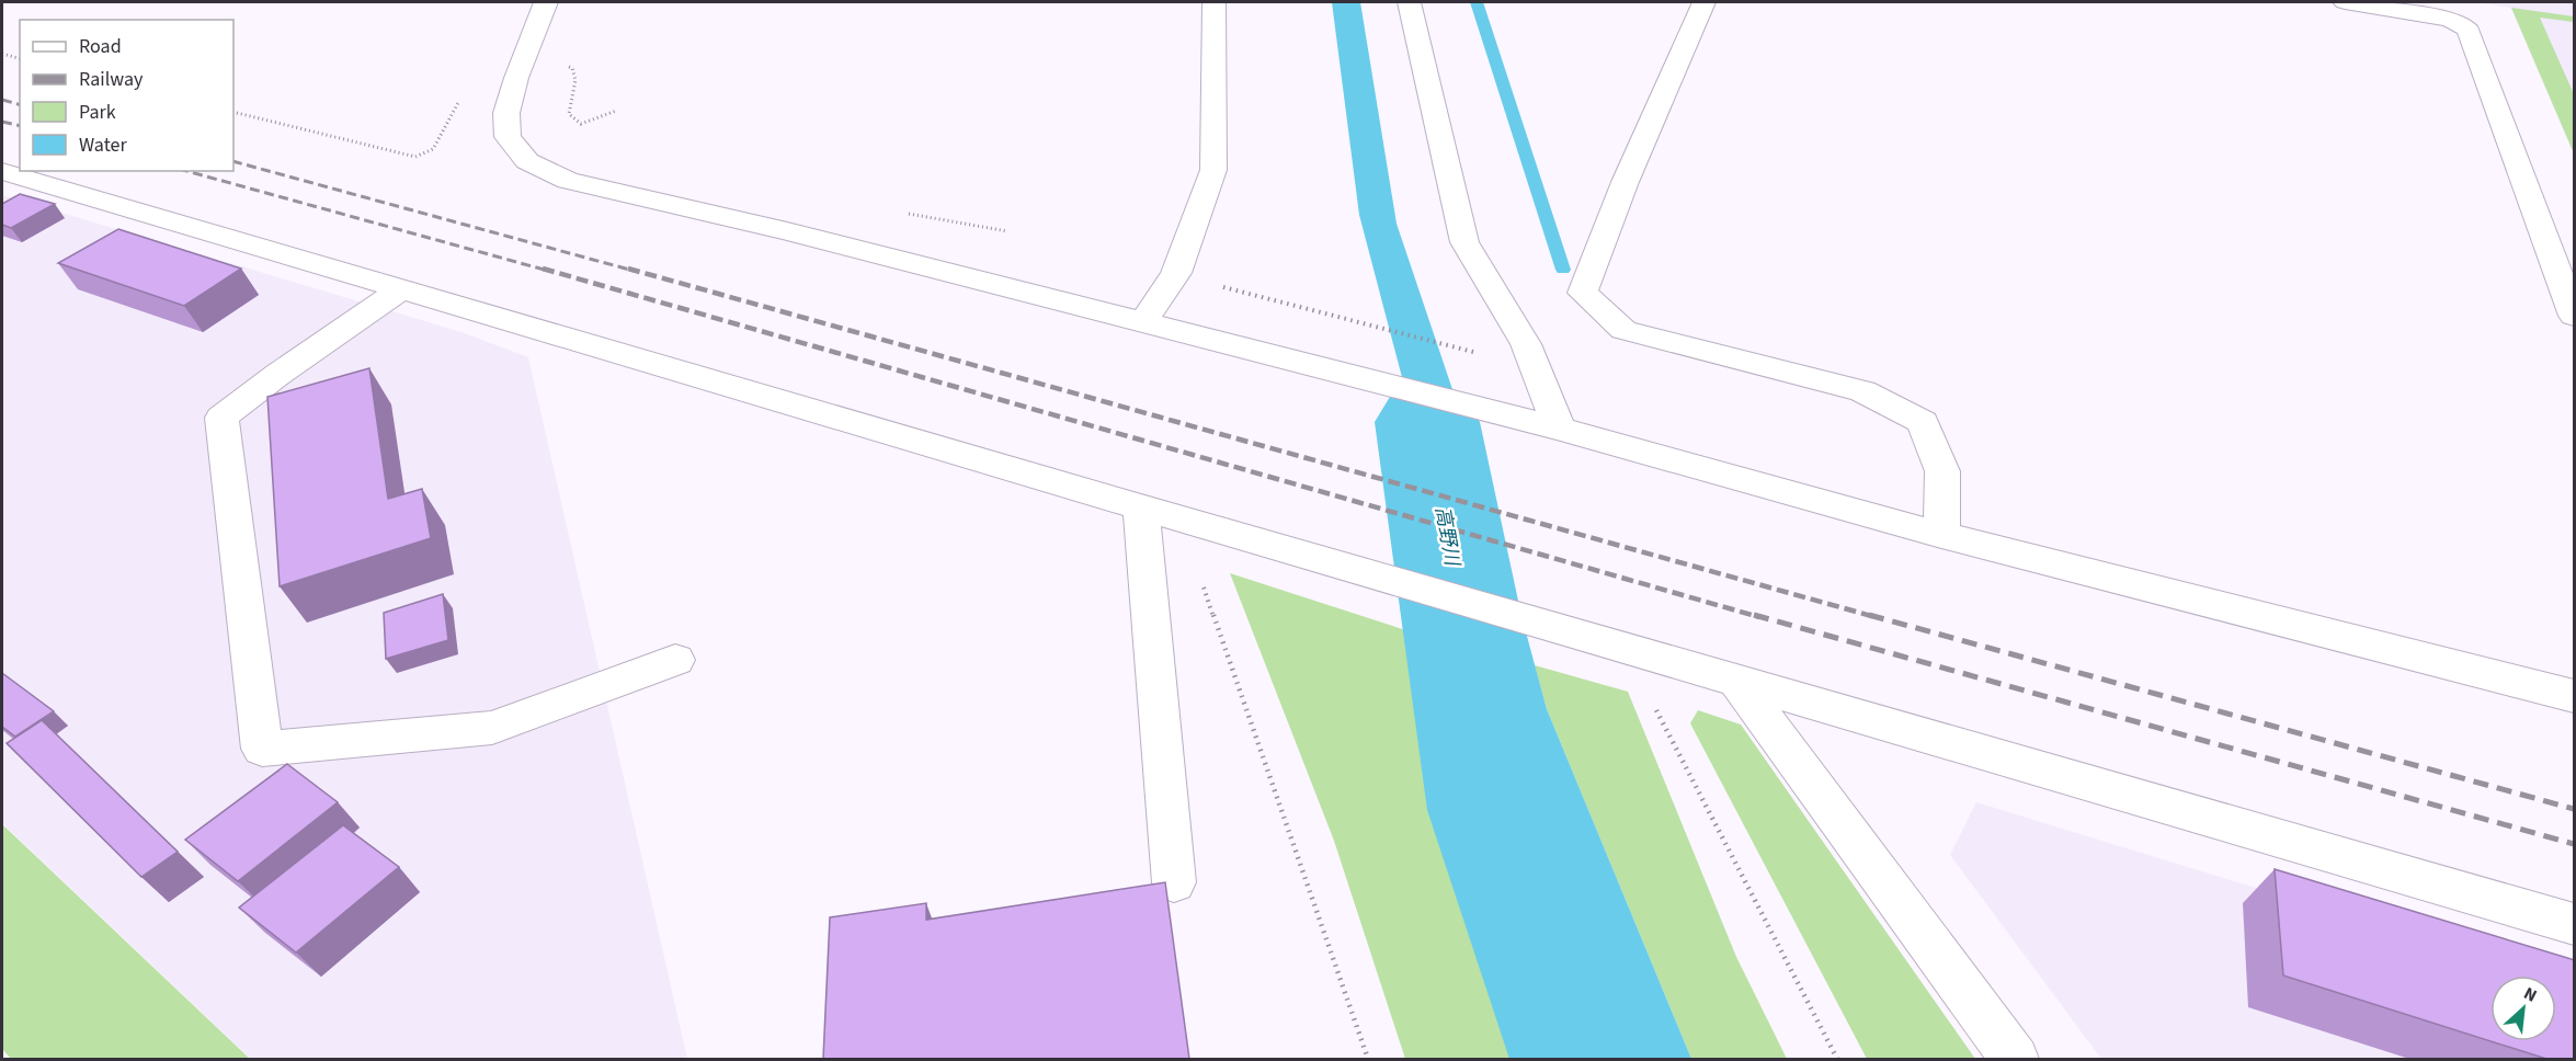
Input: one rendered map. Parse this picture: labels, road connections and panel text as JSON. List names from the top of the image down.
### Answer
{
  "water": ["高野川"],
  "legend": [
    "Road",
    "Railway",
    "Park",
    "Water"
  ],
  "north": "top right"
}
